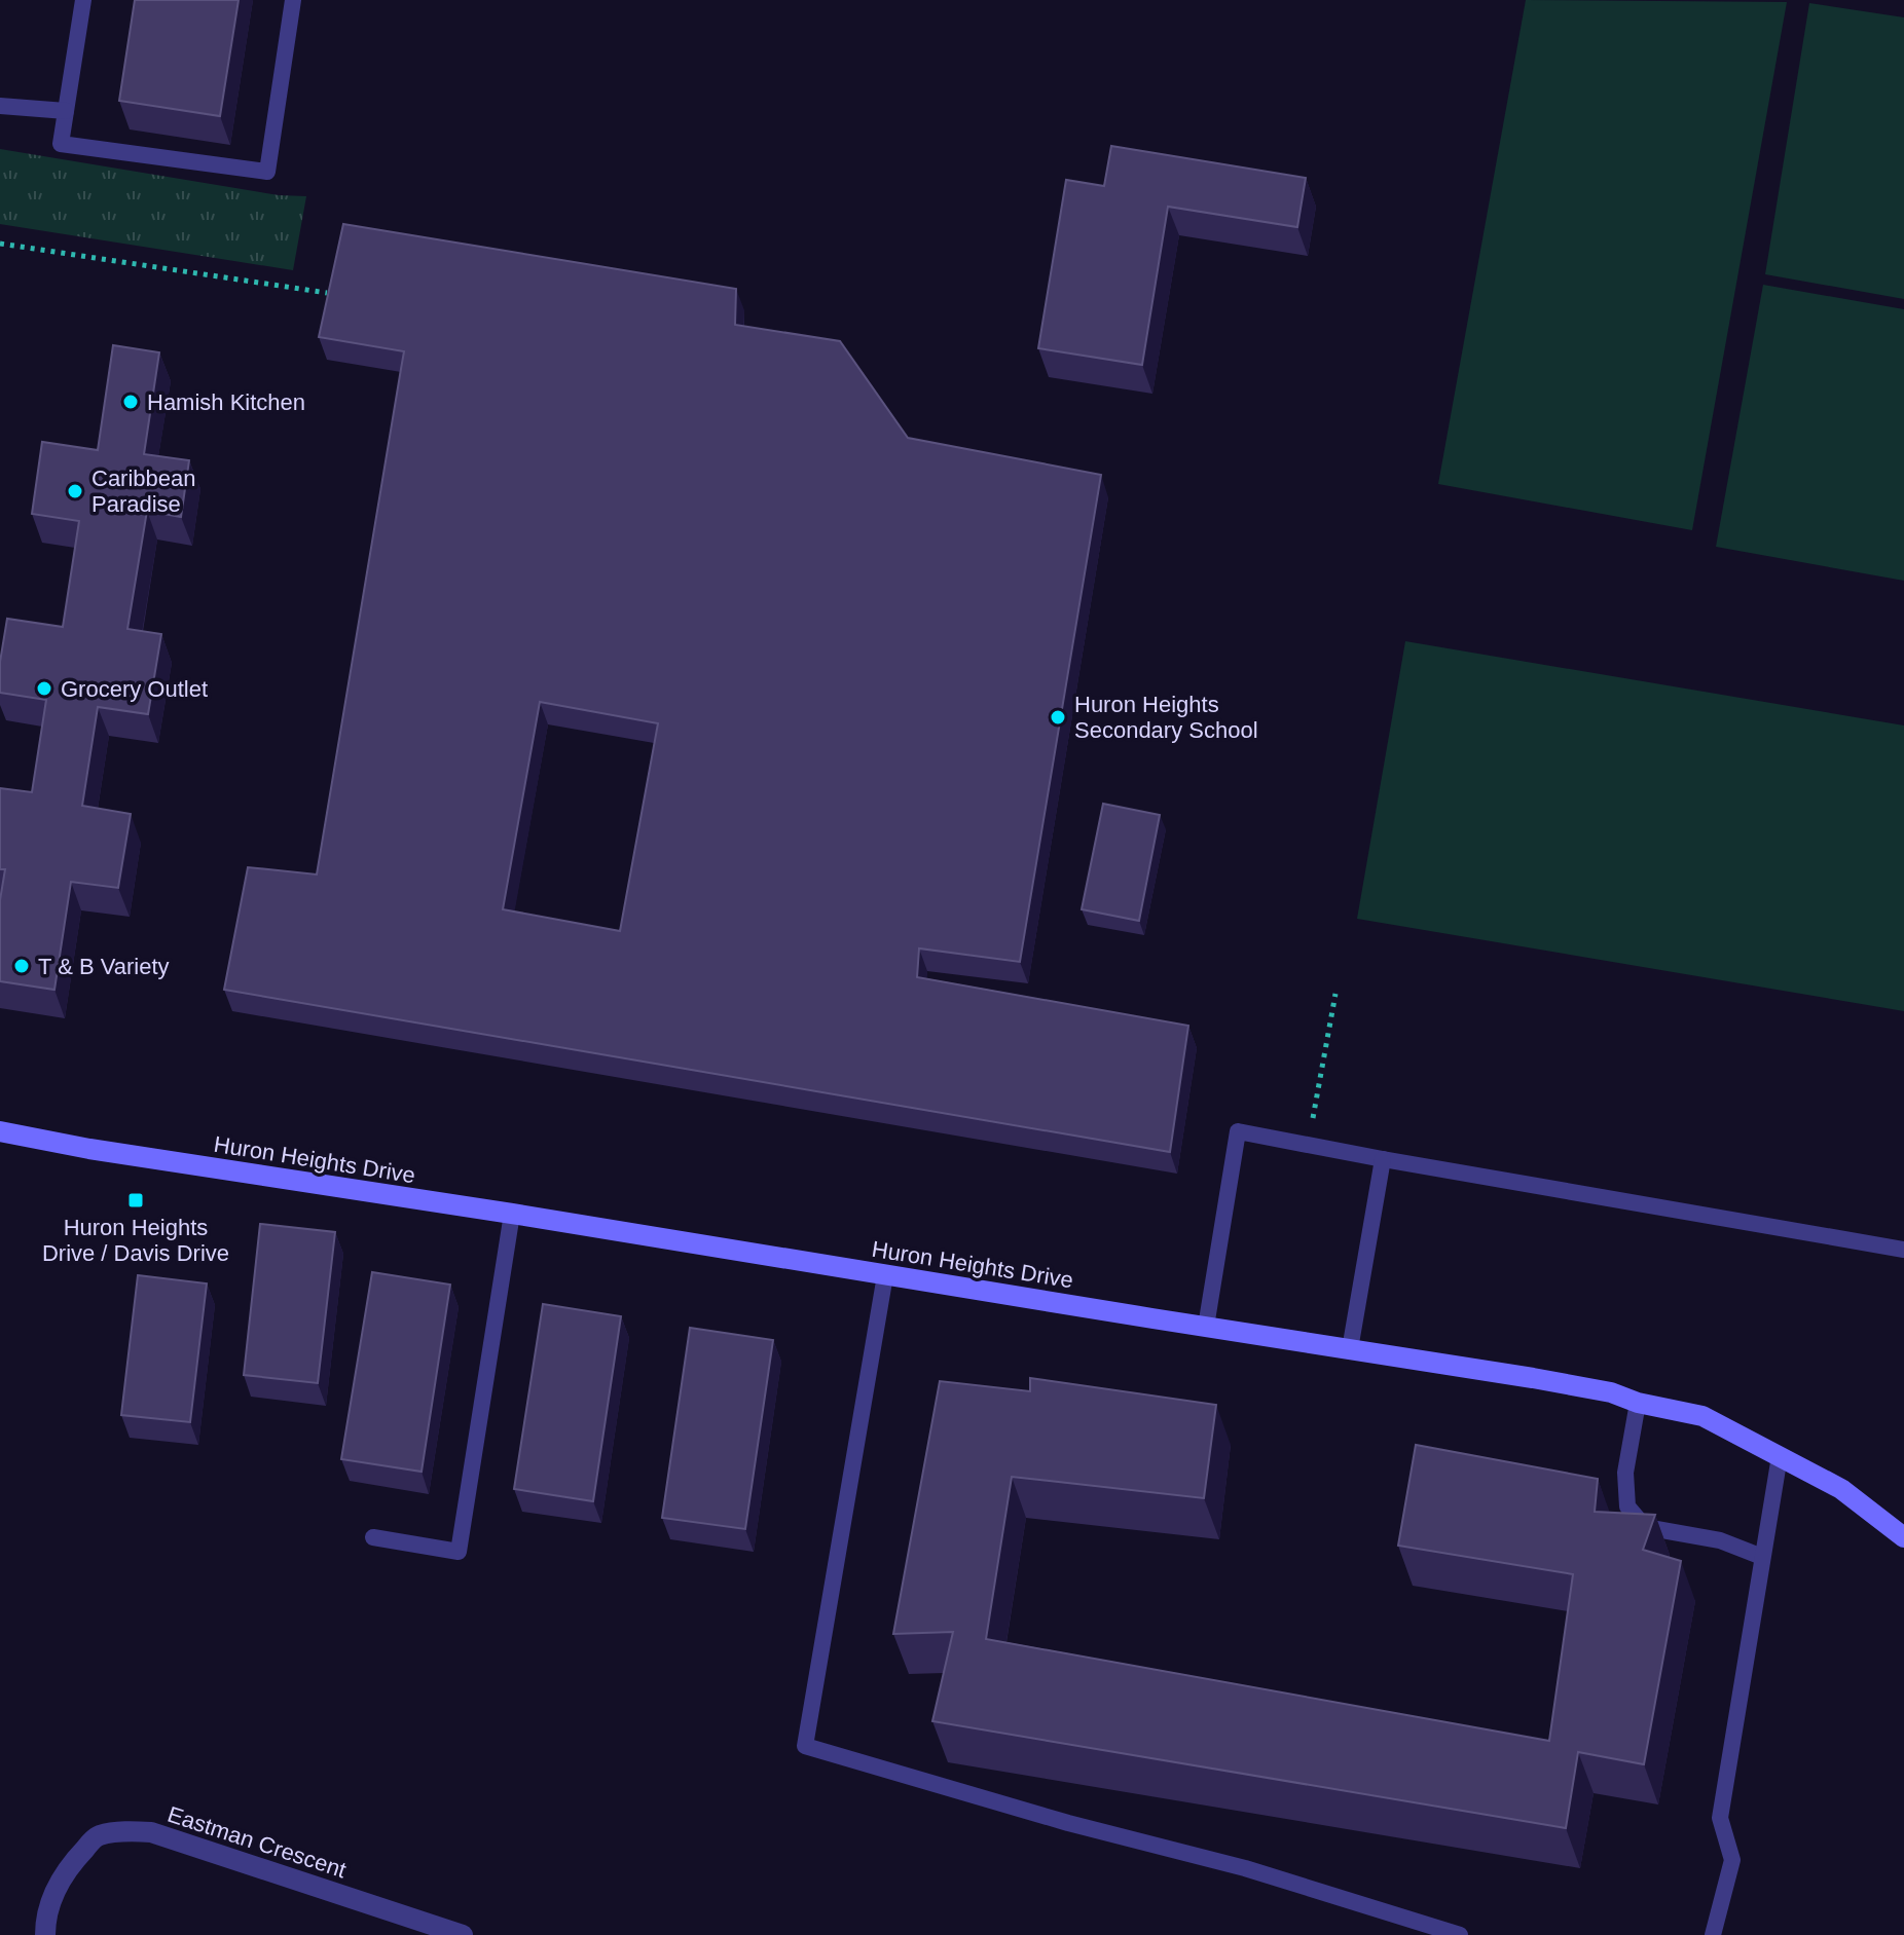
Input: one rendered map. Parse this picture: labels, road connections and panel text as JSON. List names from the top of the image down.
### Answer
{
  "streets": {
    "street": ["Huron Heights Drive", "Eastman Crescent"]
  },
  "places": {
    "other": [
      "Hamish Kitchen",
      "Caribbean Paradise",
      "Grocery Outlet",
      "Huron Heights Secondary School",
      "T & B Variety"
    ],
    "transit": ["Huron Heights Drive / Davis Drive"]
  }
}
